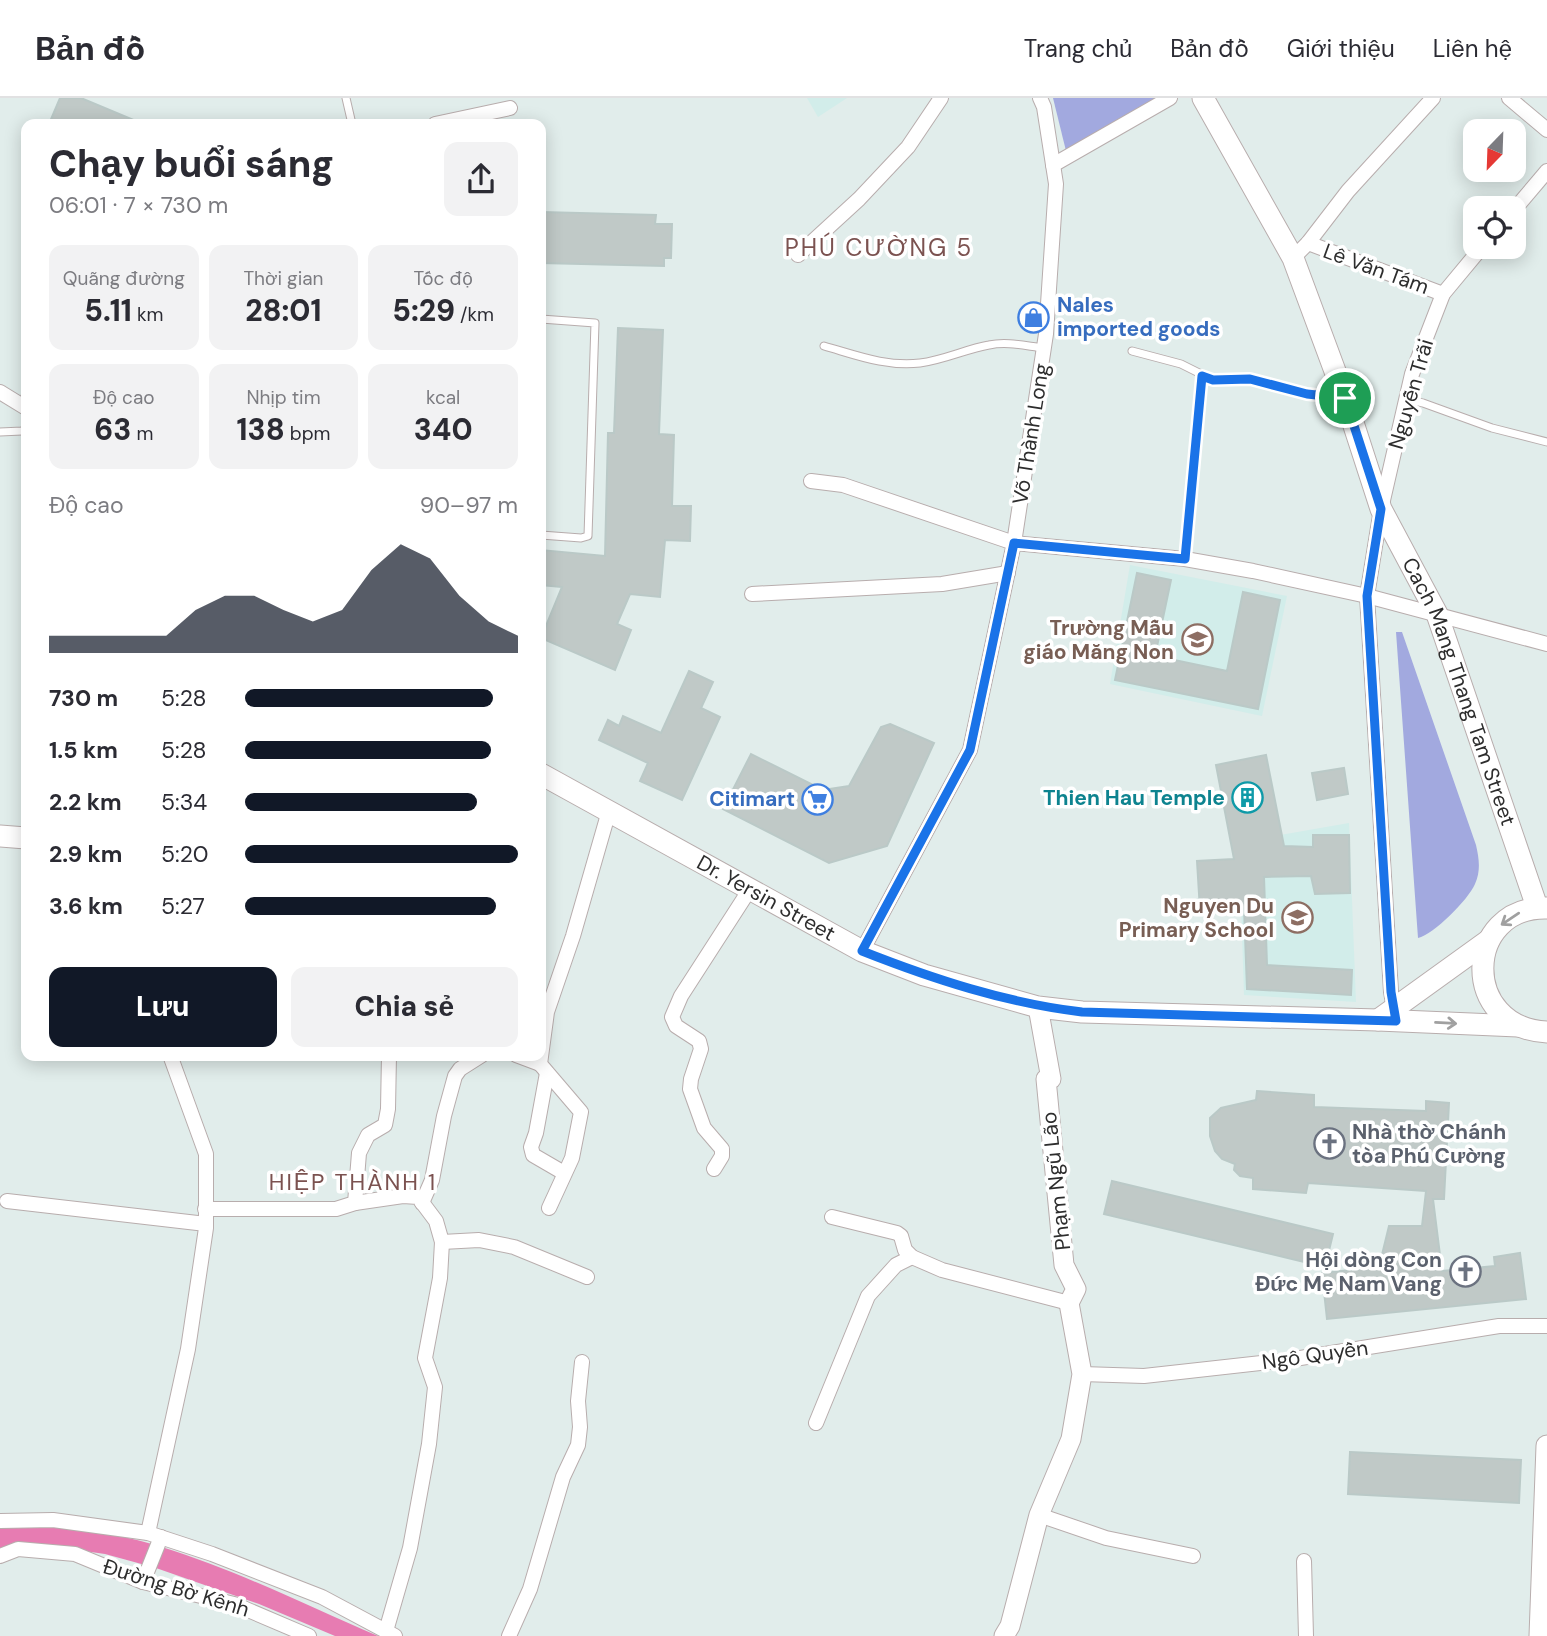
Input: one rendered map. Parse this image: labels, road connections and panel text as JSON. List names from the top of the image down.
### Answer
{
  "streets": {
    "main road": ["Cach Mang Thang Tam Street", "Dr. Yersin Street"],
    "street": [
      "Lê Văn Tám",
      "Nguyễn Trãi",
      "Võ Thành Long",
      "Phạm Ngũ Lão",
      "Ngô Quyền",
      "Đường Bờ Kênh"
    ]
  },
  "crossings": [
    ["Lê Văn Tám", "Nguyễn Trãi"],
    ["Nguyễn Trãi", "Cach Mang Thang Tam Street"],
    ["Nguyễn Trãi", "Dr. Yersin Street"],
    ["Võ Thành Long", "Dr. Yersin Street"],
    ["Dr. Yersin Street", "Phạm Ngũ Lão"],
    ["Phạm Ngũ Lão", "Ngô Quyền"]
  ],
  "districts": ["PHÚ CƯỜNG 5", "HIỆP THÀNH 1"],
  "places": {
    "shop": ["Nales imported goods"],
    "school or university": ["Trường Mẫu giáo Măng Non", "Nguyen Du Primary School"],
    "building": ["Thien Hau Temple"],
    "supermarket": ["Citimart"],
    "church": ["Nhà thờ Chánh tòa Phú Cường", "Hội dòng Con Đức Mẹ Nam Vang"]
  },
  "north": "bottom left",
  "page": {
    "header": "Bản đồ",
    "nav": [
      "Trang chủ",
      "Bản đồ",
      "Giới thiệu",
      "Liên hệ"
    ],
    "heading": ["Chạy buổi sáng", "06:01 · 7 × 730 m"],
    "stats": [
      ["Quãng đường", "5.11 km"],
      ["Thời gian", "28:01"],
      ["Tốc độ", "5:29 /km"],
      ["Độ cao", "63 m"],
      ["Nhịp tim", "138 bpm"],
      ["kcal", "340"]
    ],
    "chart": ["Độ cao", "90–97 m"],
    "list": [
      {
        "name": "730 m",
        "note": "5:28"
      },
      {
        "name": "1.5 km",
        "note": "5:28"
      },
      {
        "name": "2.2 km",
        "note": "5:34"
      },
      {
        "name": "2.9 km",
        "note": "5:20"
      },
      {
        "name": "3.6 km",
        "note": "5:27"
      }
    ],
    "buttons": ["Lưu", "Chia sẻ"]
  }
}
